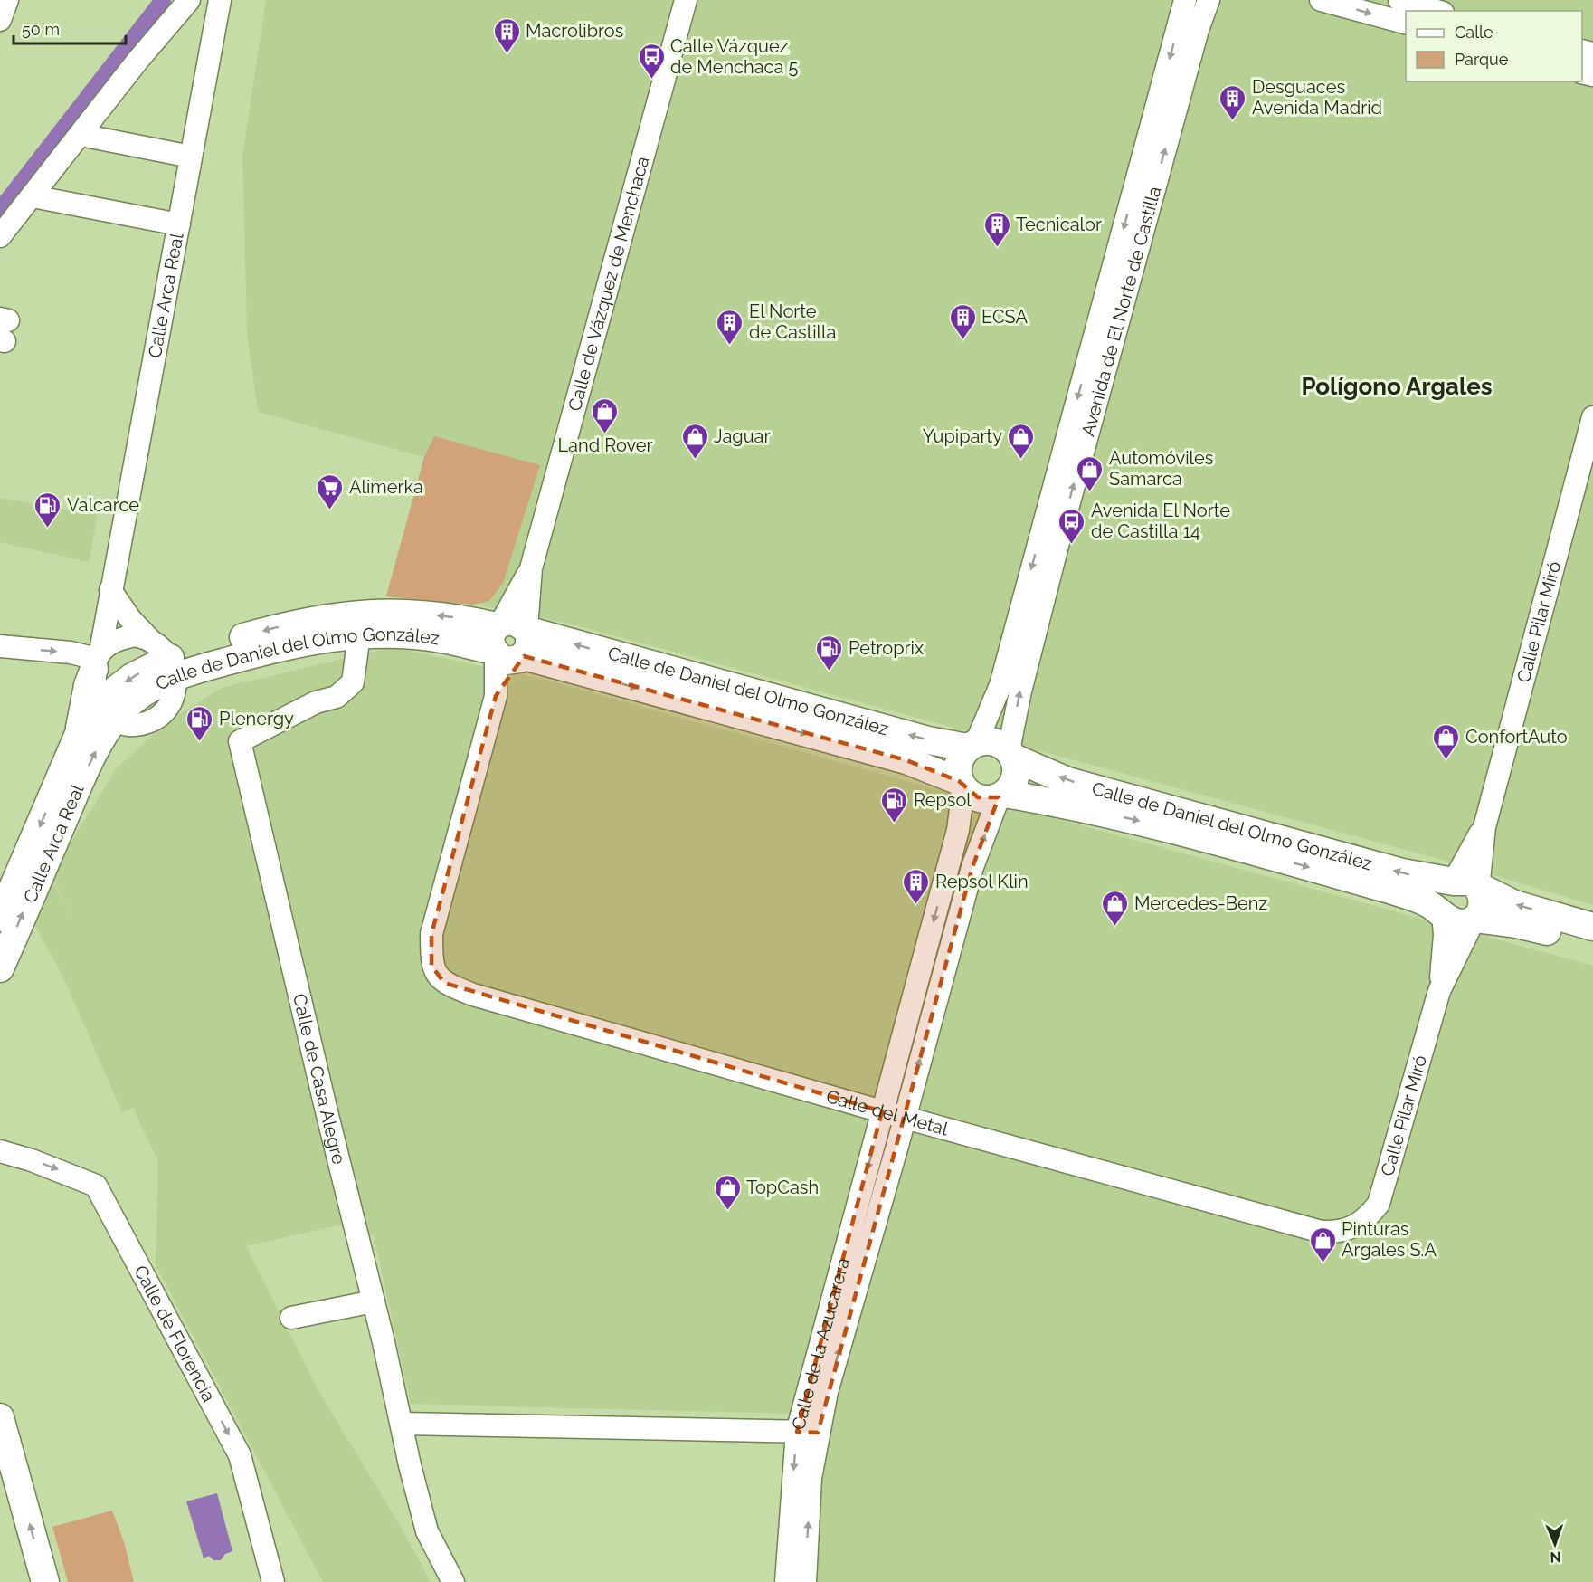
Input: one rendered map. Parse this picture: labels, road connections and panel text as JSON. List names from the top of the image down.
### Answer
{
  "streets": {
    "main road": ["Calle Arca Real", "Calle de Daniel del Olmo González"],
    "street": [
      "Calle de Vázquez de Menchaca",
      "Avenida de El Norte de Castilla",
      "Calle Pilar Miró",
      "Calle de Casa Alegre",
      "Calle del Metal",
      "Calle de Florencia",
      "Calle de la Azucarera"
    ]
  },
  "crossings": [
    ["Calle de Vázquez de Menchaca", "Calle de Daniel del Olmo González"],
    ["Calle de Vázquez de Menchaca", "Calle del Metal"],
    ["Calle Arca Real", "Calle de Daniel del Olmo González"],
    ["Avenida de El Norte de Castilla", "Calle de Daniel del Olmo González"],
    ["Calle Pilar Miró", "Calle de Daniel del Olmo González"],
    ["Calle Pilar Miró", "Calle del Metal"],
    ["Calle de Daniel del Olmo González", "Calle de Casa Alegre"],
    ["Calle del Metal", "Calle de la Azucarera"]
  ],
  "one_way": ["Calle de Florencia"],
  "districts": ["Polígono Argales"],
  "places": {
    "building": [
      "Macrolibros",
      "Desguaces Avenida Madrid",
      "Tecnicalor",
      "ECSA",
      "El Norte de Castilla",
      "Repsol Klin"
    ],
    "bus stop": ["Calle Vázquez de Menchaca 5", "Avenida El Norte de Castilla 14"],
    "shop": [
      "Land Rover",
      "Jaguar",
      "Yupiparty",
      "Automóviles Samarca",
      "ConfortAuto",
      "Mercedes-Benz",
      "TopCash",
      "Pinturas Argales S.A"
    ],
    "supermarket": ["Alimerka"],
    "fuel station": [
      "Valcarce",
      "Petroprix",
      "Plenergy",
      "Repsol"
    ]
  },
  "legend": ["Calle", "Parque"],
  "scale_bar": "50 m",
  "north": "bottom"
}
